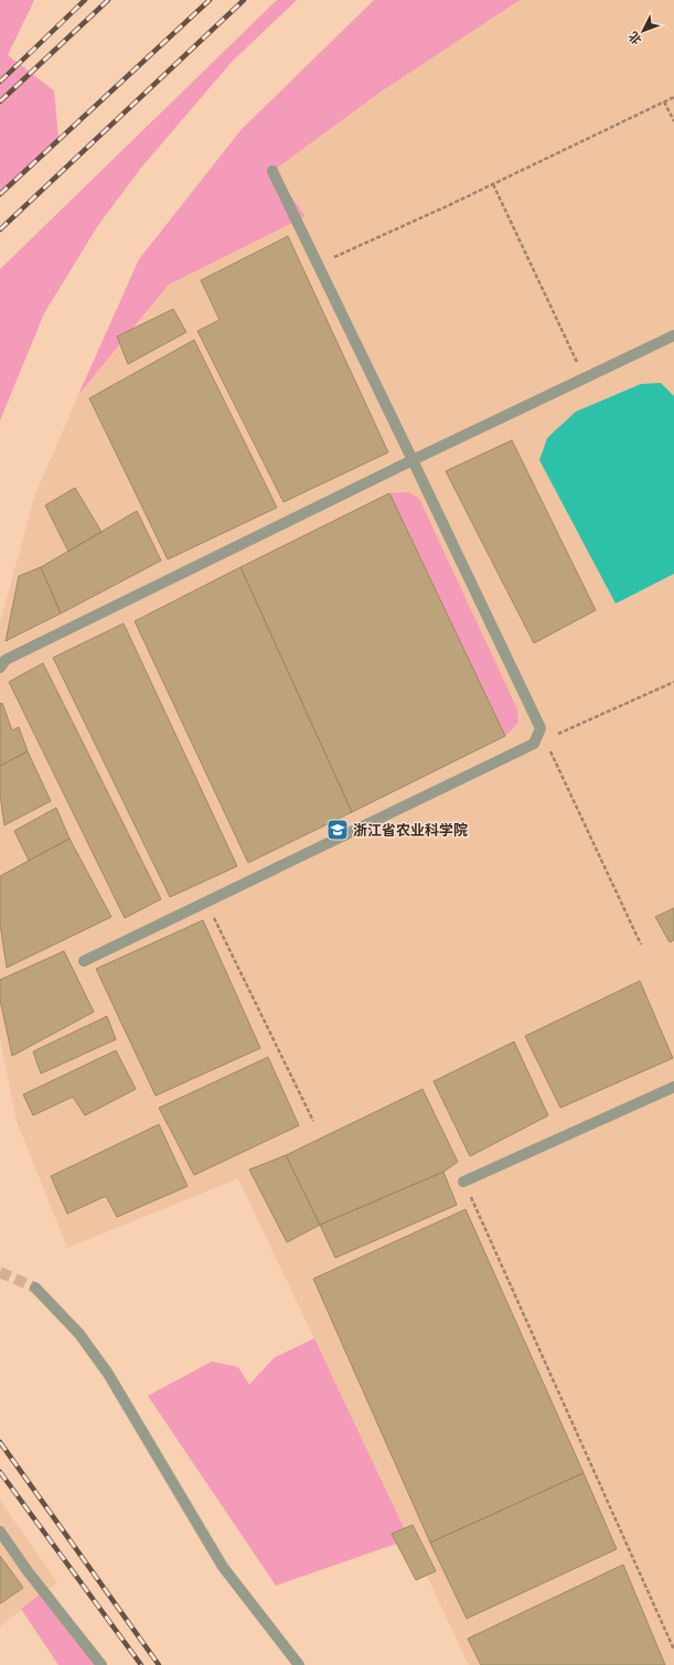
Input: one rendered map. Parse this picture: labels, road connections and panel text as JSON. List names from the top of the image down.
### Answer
{
  "places": {
    "school or university": ["浙江省农业科学院"]
  },
  "north": "bottom left"
}
